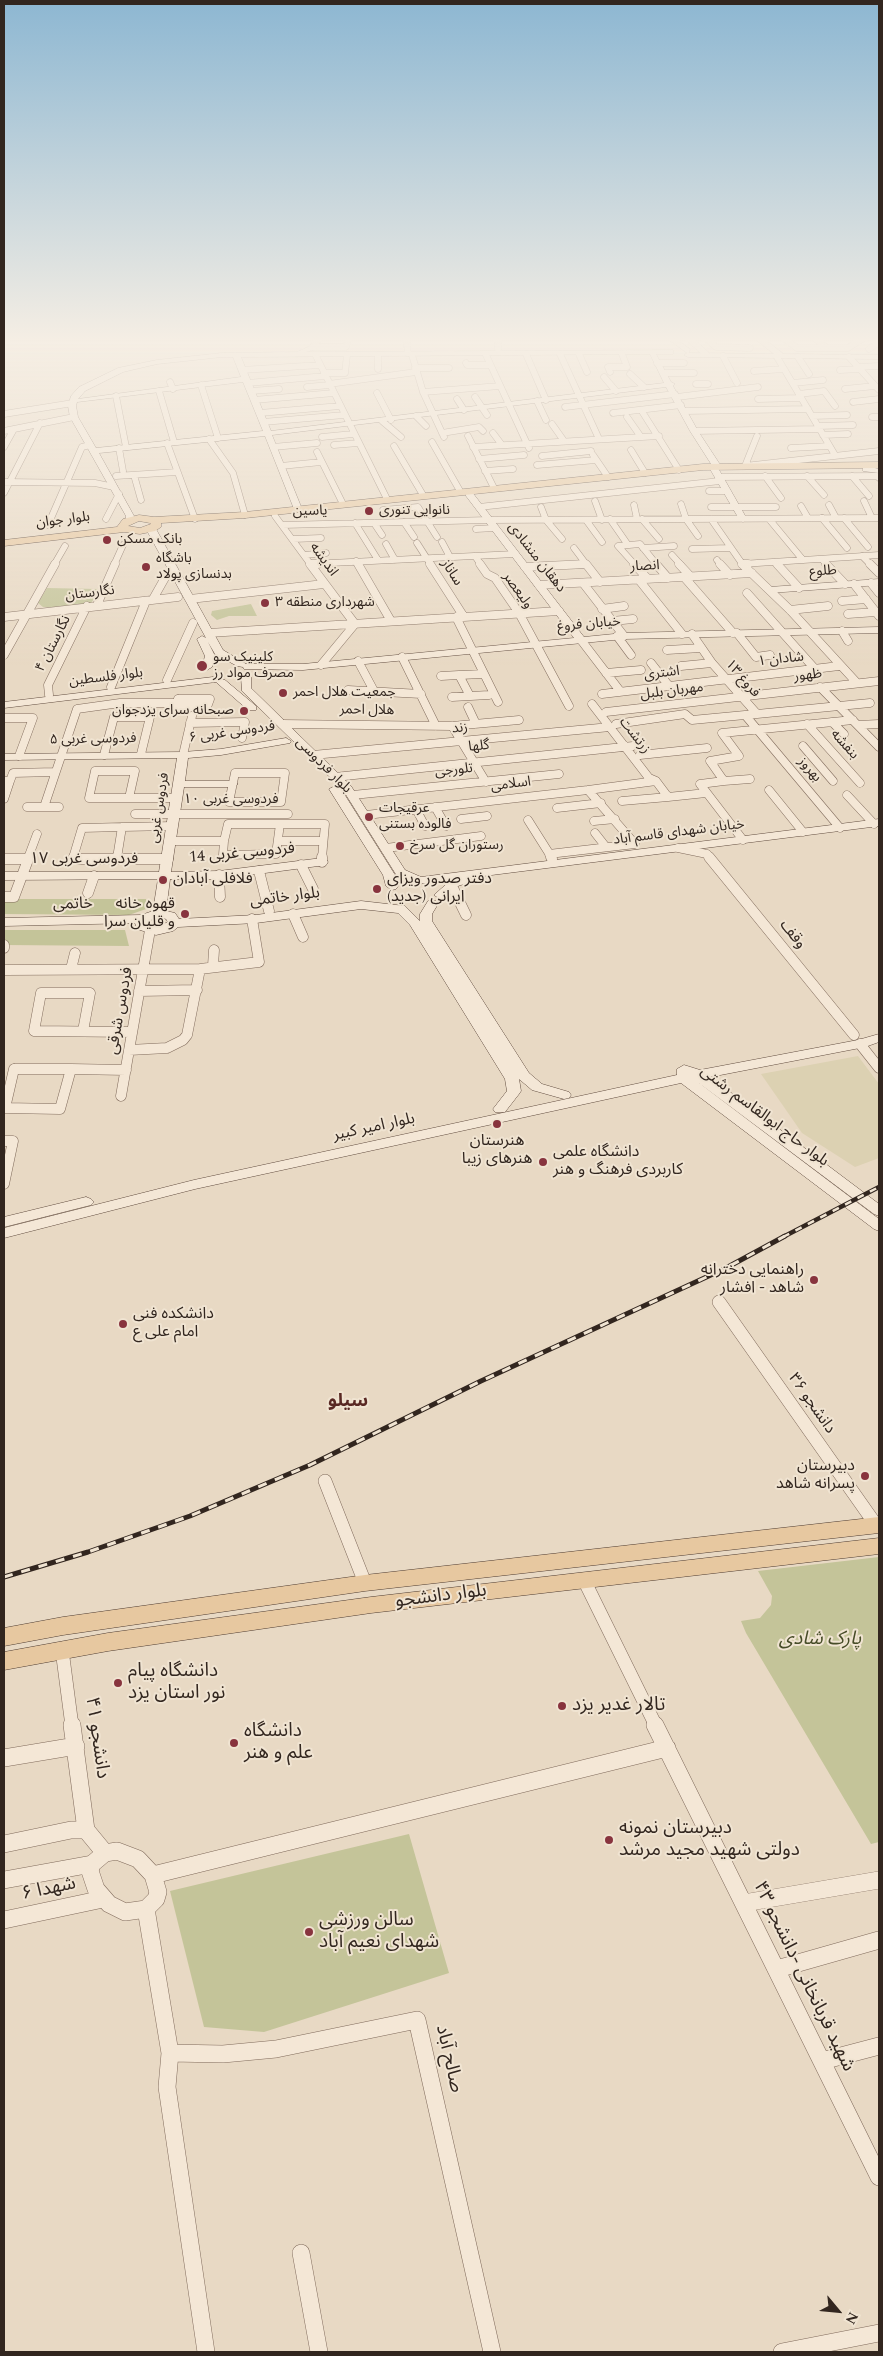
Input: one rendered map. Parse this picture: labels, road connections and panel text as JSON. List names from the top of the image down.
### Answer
{
  "streets": {
    "main road": [
      "بلوار جوان",
      "دهقان منشادی",
      "طلوع",
      "خیابان فروغ",
      "بلوار فلسطین",
      "فردوسی غربی ۶",
      "فردوسی غربی ۵",
      "بلوار فردوسی",
      "فردوس غربی",
      "خیابان شهدای قاسم آباد",
      "فردوسی غربی 14",
      "فردوسی غربی ۱۷",
      "بلوار خاتمی",
      "خاتمی",
      "بلوار حاج ابوالقاسم رشتی",
      "بلوار امیر کبیر",
      "بلوار دانشجو"
    ],
    "street": [
      "یاسین",
      "اندیشه",
      "انصار",
      "ساناز",
      "ولیعصر",
      "نگارستان",
      "نگارستان ۴",
      "شادان ۱",
      "اشتری",
      "ظهور",
      "فروغ ۱۳",
      "مهربان بلبل",
      "هلال احمر",
      "زند",
      "زرتشت",
      "بنفشه",
      "گلها",
      "بهروز",
      "تلورجی",
      "اسلامی",
      "فردوسی غربی ۱۰",
      "وقف",
      "فردوس شرقی",
      "دانشجو ۳۶",
      "دانشجو ۴۱",
      "شهدا ۶",
      "شهید قربانخانی -دانشجو ۴۳",
      "صالح آباد"
    ]
  },
  "crossings": [
    ["یاسین", "دهقان منشادی"],
    ["یاسین", "اندیشه"],
    ["یاسین", "انصار"],
    ["یاسین", "ساناز"],
    ["دهقان منشادی", "انصار"],
    ["دهقان منشادی", "خیابان فروغ"],
    ["انصار", "فروغ ۱۳"],
    ["ساناز", "خیابان فروغ"],
    ["ولیعصر", "خیابان فروغ"],
    ["نگارستان", "نگارستان ۴"],
    ["خیابان فروغ", "بلوار فلسطین"],
    ["خیابان فروغ", "فروغ ۱۳"],
    ["نگارستان ۴", "بلوار فلسطین"],
    ["شادان ۱", "اشتری"],
    ["شادان ۱", "فروغ ۱۳"],
    ["اشتری", "فروغ ۱۳"],
    ["ظهور", "فروغ ۱۳"],
    ["ظهور", "مهربان بلبل"],
    ["بلوار فلسطین", "بلوار فردوسی"],
    ["فروغ ۱۳", "مهربان بلبل"],
    ["فروغ ۱۳", "بهروز"],
    ["مهربان بلبل", "زند"],
    ["مهربان بلبل", "زرتشت"],
    ["هلال احمر", "بلوار فردوسی"],
    ["زند", "زرتشت"],
    ["زند", "بلوار فردوسی"],
    ["فردوسی غربی ۶", "فردوسی غربی ۵"],
    ["فردوسی غربی ۶", "بلوار فردوسی"],
    ["فردوسی غربی ۶", "فردوس غربی"],
    ["زرتشت", "گلها"],
    ["زرتشت", "اسلامی"],
    ["فردوسی غربی ۵", "فردوس غربی"],
    ["گلها", "بلوار فردوسی"],
    ["بلوار فردوسی", "تلورجی"],
    ["بلوار فردوسی", "اسلامی"],
    ["بلوار فردوسی", "بلوار خاتمی"],
    ["بهروز", "خیابان شهدای قاسم آباد"],
    ["فردوسی غربی ۱۰", "فردوس غربی"],
    ["فردوس غربی", "فردوسی غربی 14"],
    ["فردوس غربی", "فردوسی غربی ۱۷"],
    ["خیابان شهدای قاسم آباد", "بلوار خاتمی"],
    ["فردوسی غربی 14", "فردوسی غربی ۱۷"],
    ["خاتمی", "فردوس شرقی"],
    ["وقف", "بلوار امیر کبیر"],
    ["بلوار حاج ابوالقاسم رشتی", "بلوار امیر کبیر"],
    ["دانشجو ۳۶", "بلوار دانشجو"],
    ["بلوار دانشجو", "دانشجو ۴۱"],
    ["بلوار دانشجو", "شهید قربانخانی -دانشجو ۴۳"]
  ],
  "districts": ["سیلو"],
  "parks": ["پارک شادی"],
  "places": [
    "نانوایی تنوری",
    "بانک مسکن",
    "باشگاه بدنسازی پولاد",
    "شهرداری منطقه ۳",
    "کلینیک سو مصرف مواد رز",
    "جمعیت هلال احمر",
    "صبحانه سرای یزدجوان",
    "عرقیجات فالوده بستنی",
    "رستوران گل سرخ",
    "فلافلی آبادان",
    "دفتر صدور ویزای ایرانی (جدید)",
    "قهوه خانه و قلیان سرا",
    "هنرستان هنرهای زیبا",
    "دانشگاه علمی کاربردی فرهنگ و هنر",
    "راهنمایی دخترانه شاهد - افشار",
    "دانشکده فنی امام علی ع",
    "دبیرستان پسرانه شاهد",
    "دانشگاه پیام نور استان یزد",
    "تالار غدیر یزد",
    "دانشگاه علم و هنر",
    "دبیرستان نمونه دولتی شهید مجید مرشد",
    "سالن ورزشی شهدای نعیم آباد"
  ],
  "north": "bottom right"
}
